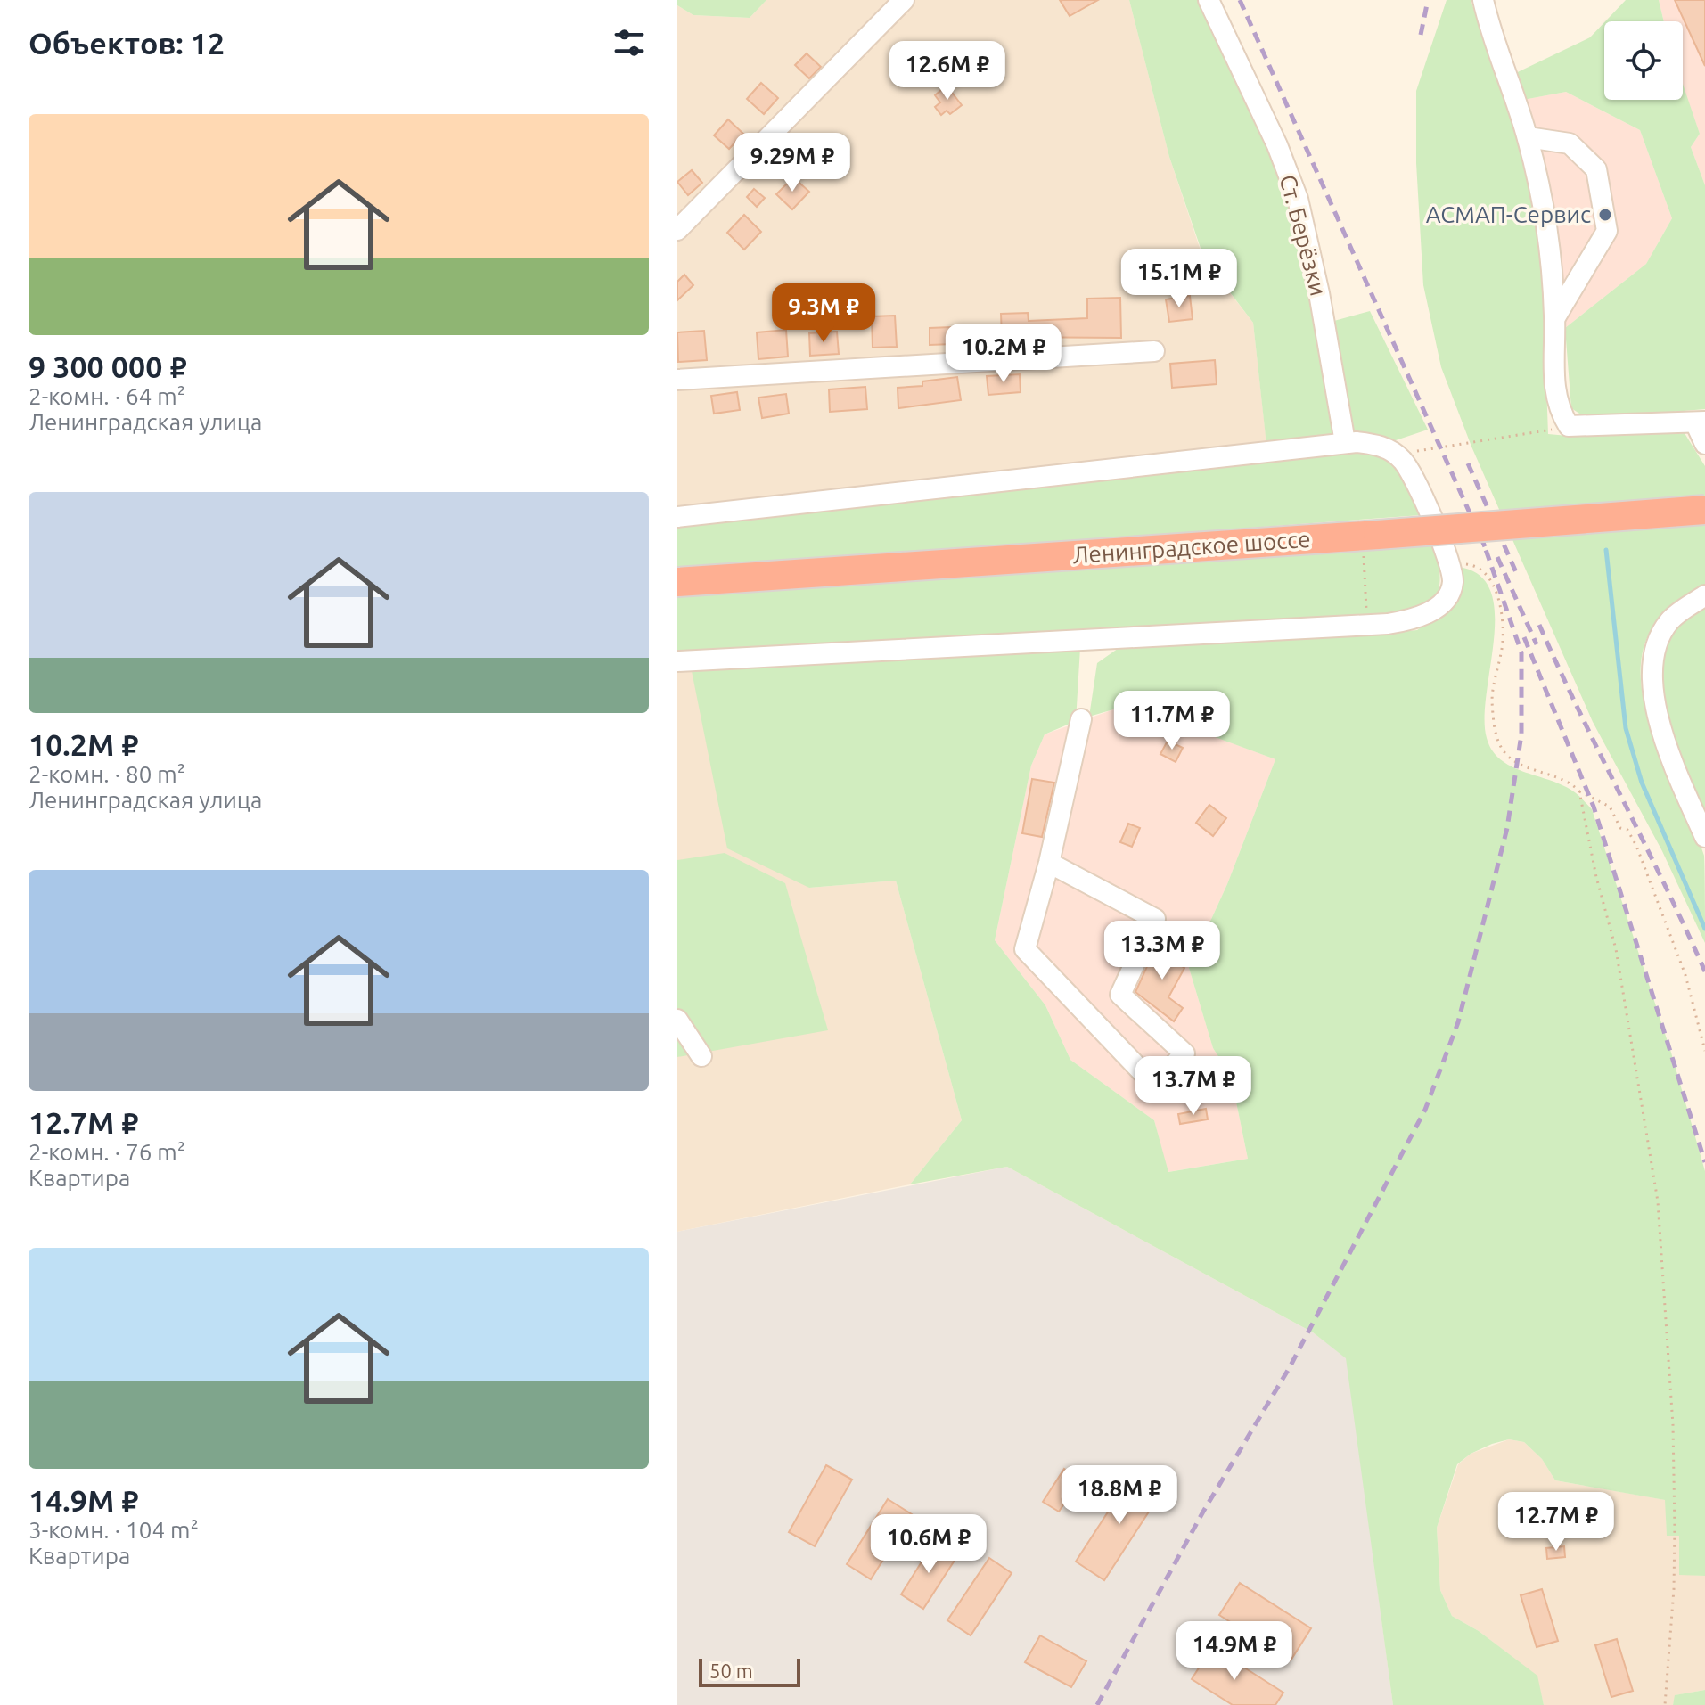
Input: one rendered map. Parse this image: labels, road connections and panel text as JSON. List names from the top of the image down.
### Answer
{
  "streets": {
    "highway": ["Ленинградское шоссе"],
    "street": ["Ст. Берёзки"]
  },
  "places": ["АСМАП-Сервис"],
  "scale_bar": "50 m",
  "page": {
    "heading": "Объектов: 12",
    "price": [
      "12.6M ₽",
      "9.29M ₽",
      "15.1M ₽",
      "9.3M ₽",
      "10.2M ₽",
      "11.7M ₽",
      "13.3M ₽",
      "13.7M ₽",
      "18.8M ₽",
      "12.7M ₽",
      "10.6M ₽",
      "14.9M ₽"
    ],
    "list": [
      {
        "name": "9 300 000 ₽",
        "note": "2-комн. · 64 m² · Ленинградская улица"
      },
      {
        "name": "10.2M ₽",
        "note": "2-комн. · 80 m² · Ленинградская улица"
      },
      {
        "name": "12.7M ₽",
        "note": "2-комн. · 76 m² · Квартира"
      },
      {
        "name": "14.9M ₽",
        "note": "3-комн. · 104 m² · Квартира"
      }
    ],
    "scale": "50 m"
  }
}
